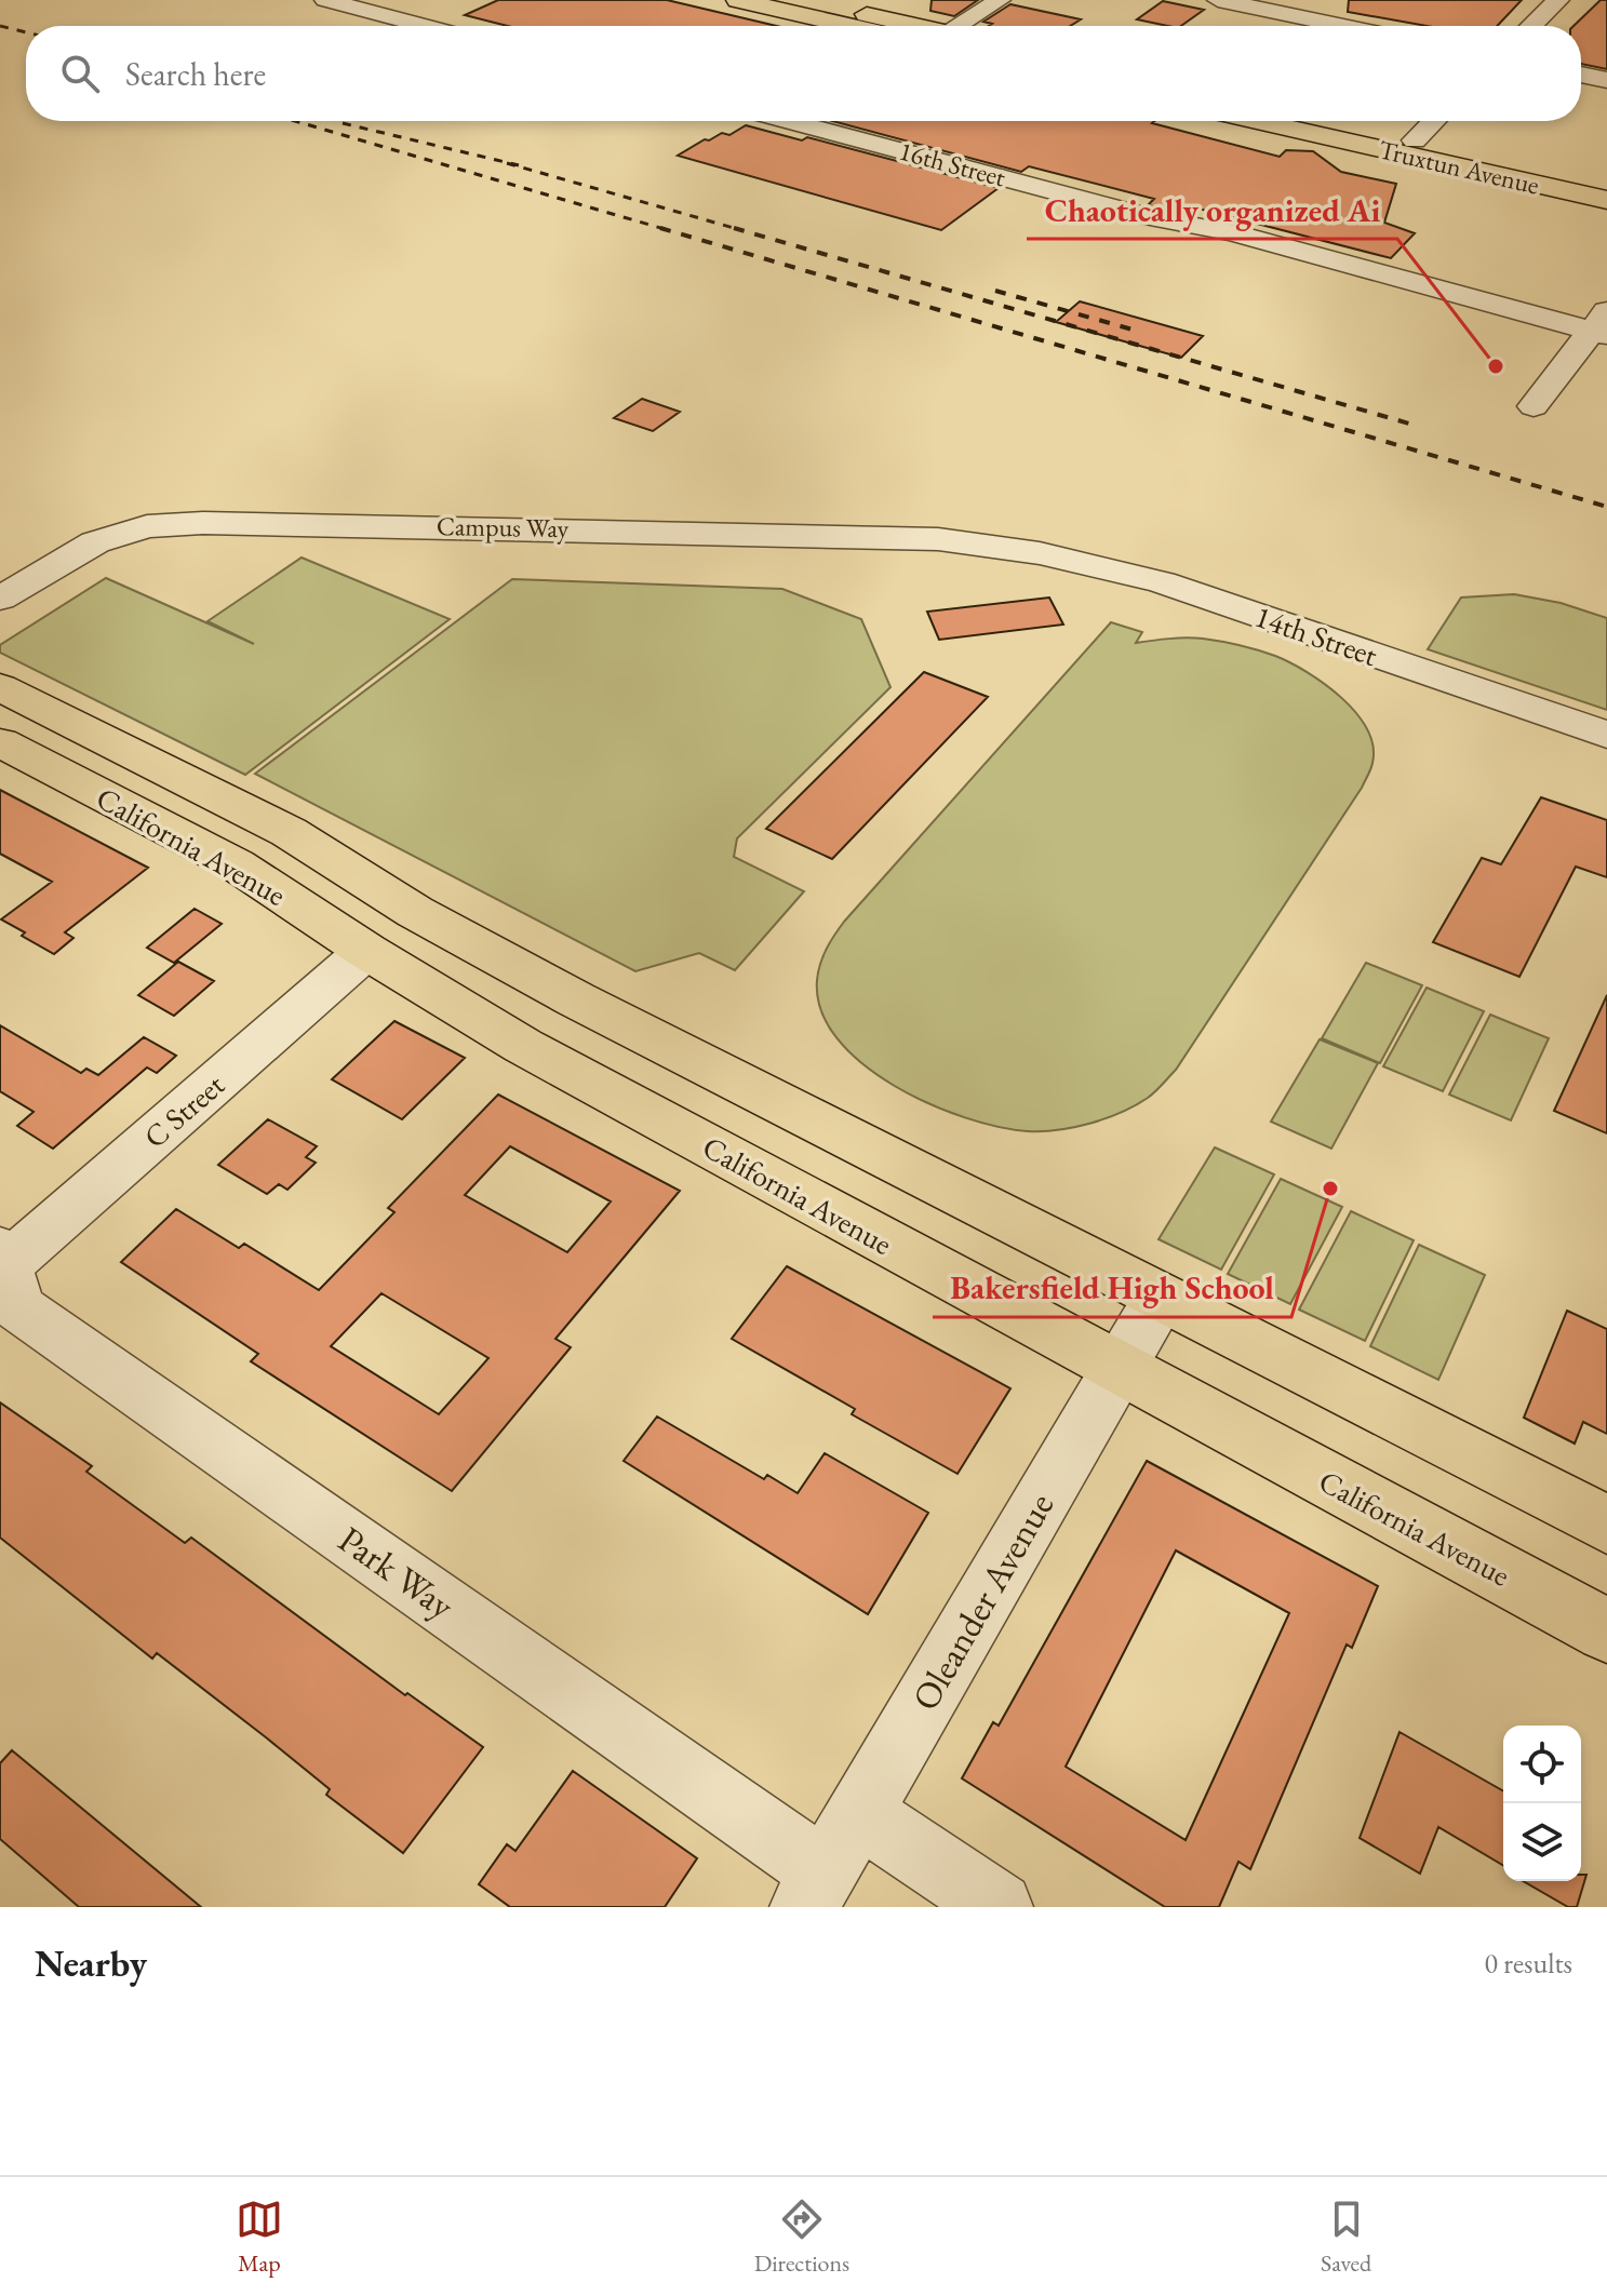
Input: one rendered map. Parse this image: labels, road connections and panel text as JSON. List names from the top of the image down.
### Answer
{
  "streets": {
    "main road": ["Truxtun Avenue", "California Avenue"],
    "street": [
      "16th Street",
      "Campus Way",
      "14th Street",
      "C Street",
      "Park Way",
      "Oleander Avenue"
    ]
  },
  "crossings": [
    ["Campus Way", "14th Street"],
    ["California Avenue", "C Street"],
    ["California Avenue", "Oleander Avenue"],
    ["C Street", "Park Way"],
    ["Park Way", "Oleander Avenue"]
  ],
  "places": ["Chaotically organized Ai", "Bakersfield High School"],
  "page": {
    "search": "Search here",
    "heading": ["Nearby", "0 results"],
    "nav": ["Map", "Directions", "Saved"]
  }
}
